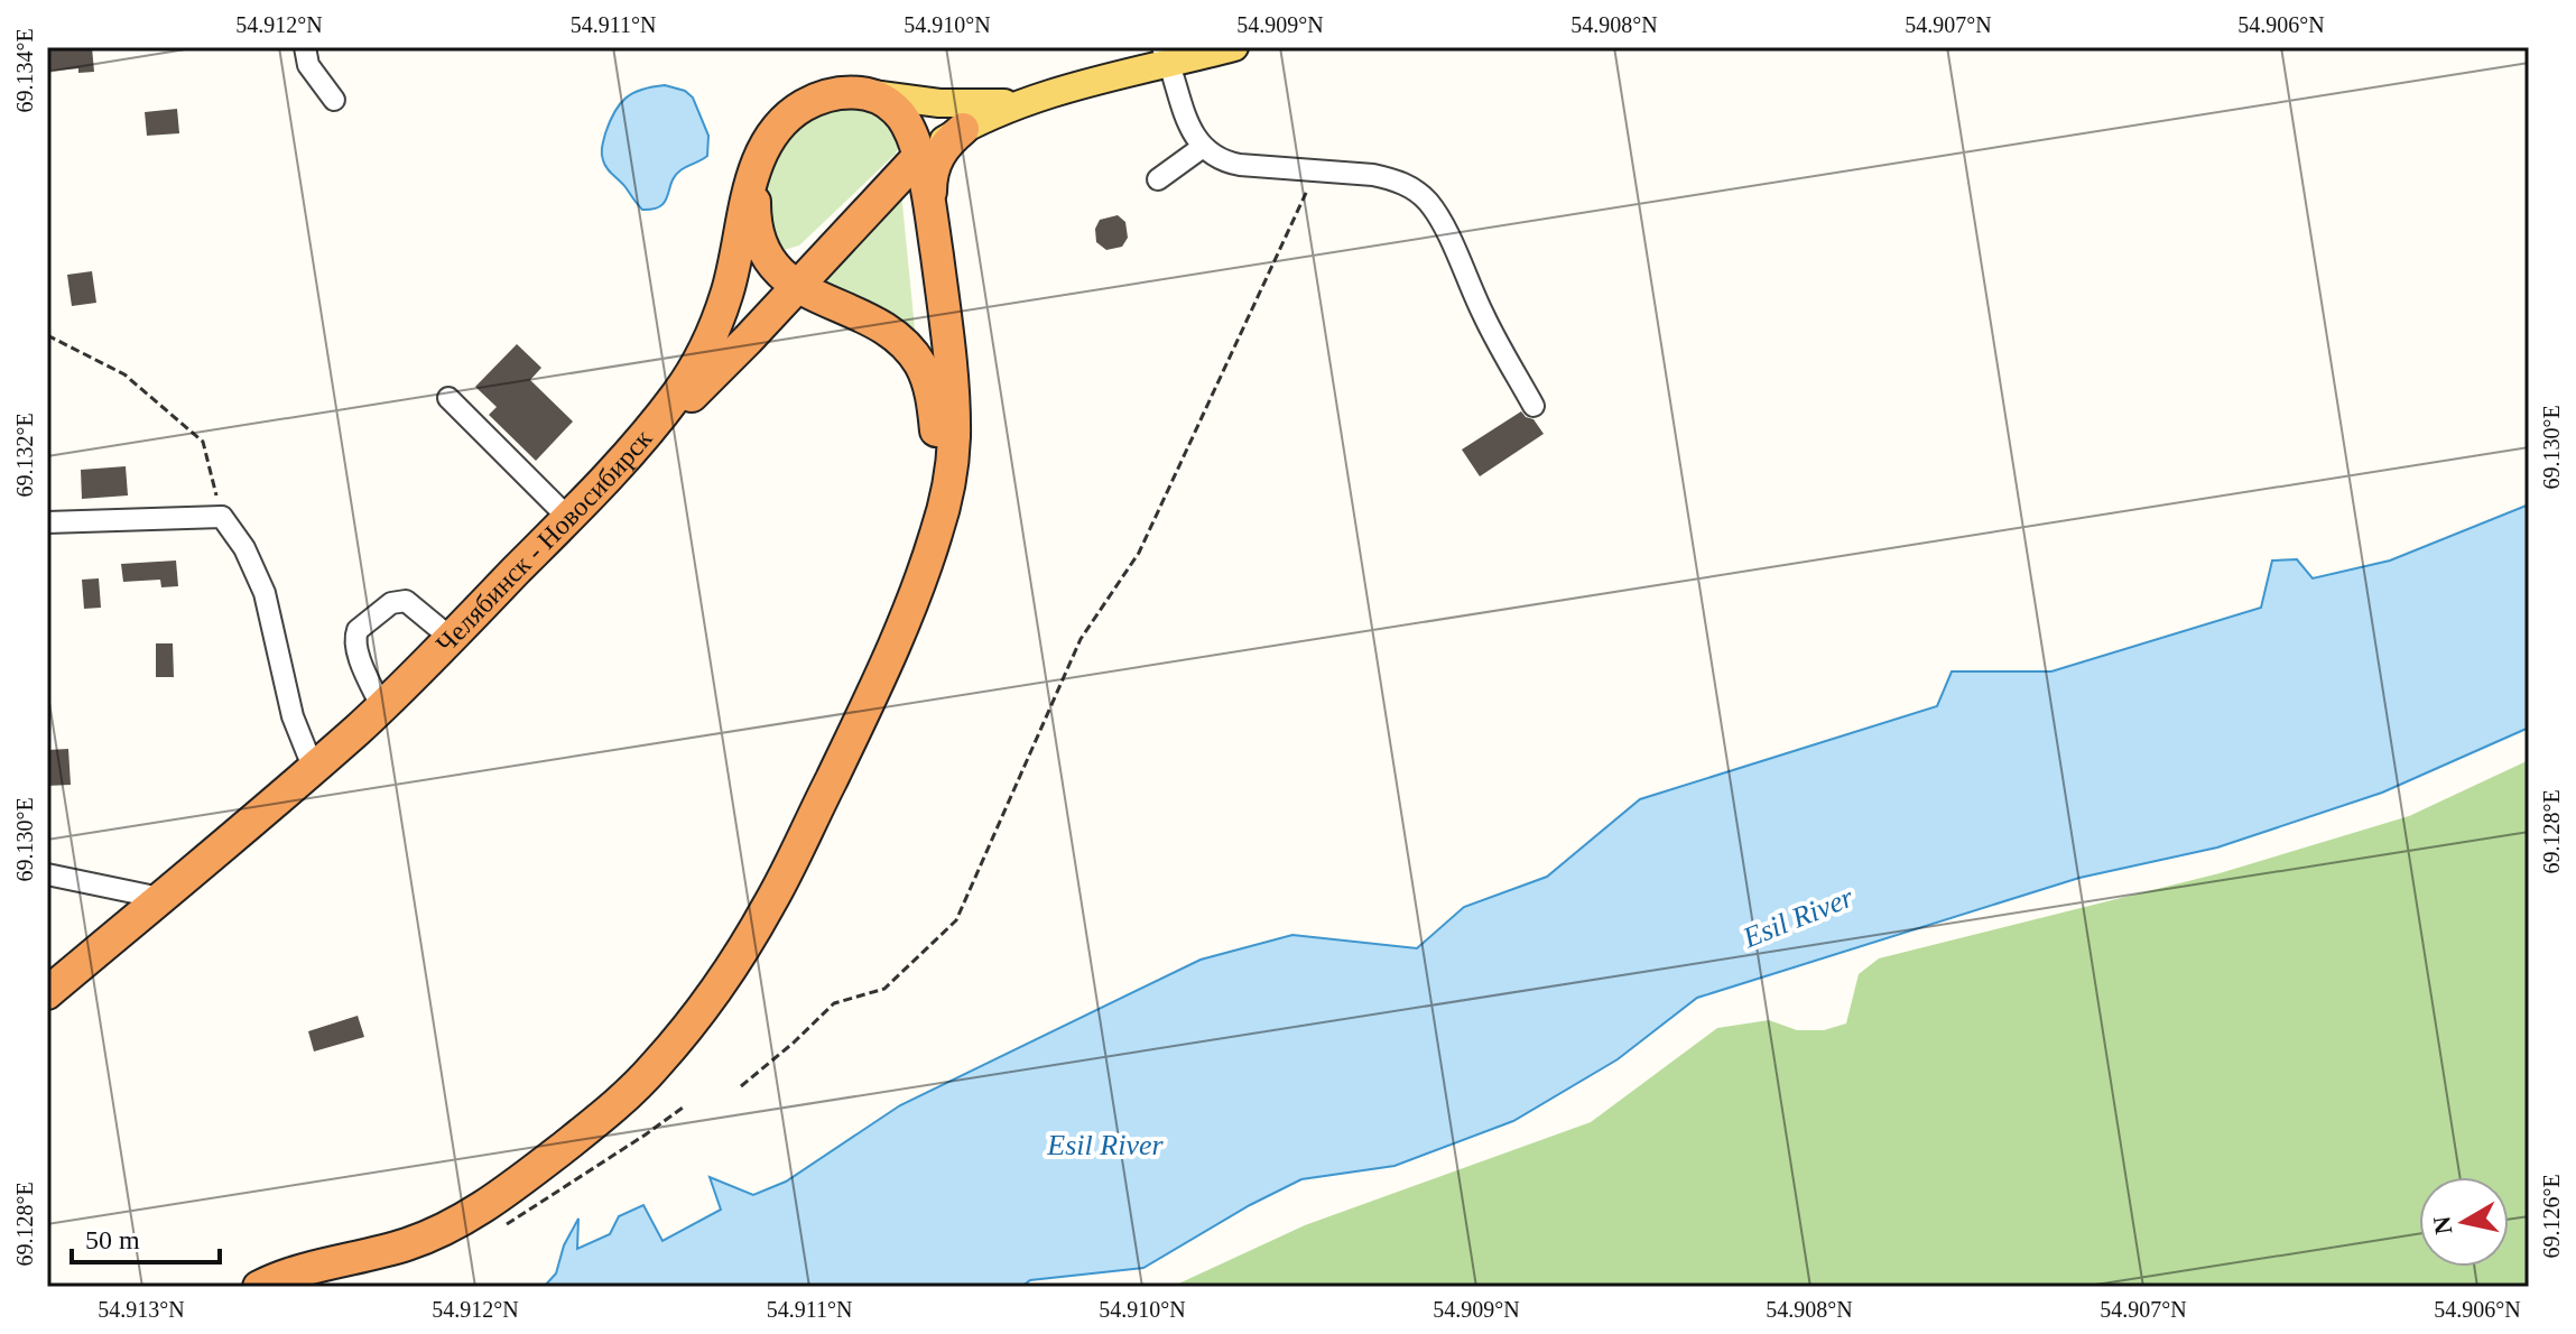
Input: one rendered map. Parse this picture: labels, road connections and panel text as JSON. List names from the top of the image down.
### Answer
{
  "streets": {
    "highway": ["Челябинск - Новосибирск"]
  },
  "water": ["Esil River"],
  "scale_bar": "50 m",
  "north": "left",
  "coordinates": [
    "54.912°N",
    "54.911°N",
    "54.910°N",
    "54.909°N",
    "54.908°N",
    "54.907°N",
    "54.906°N",
    "69.134°E",
    "69.130°E",
    "69.132°E",
    "69.128°E",
    "69.126°E",
    "54.913°N"
  ]
}
